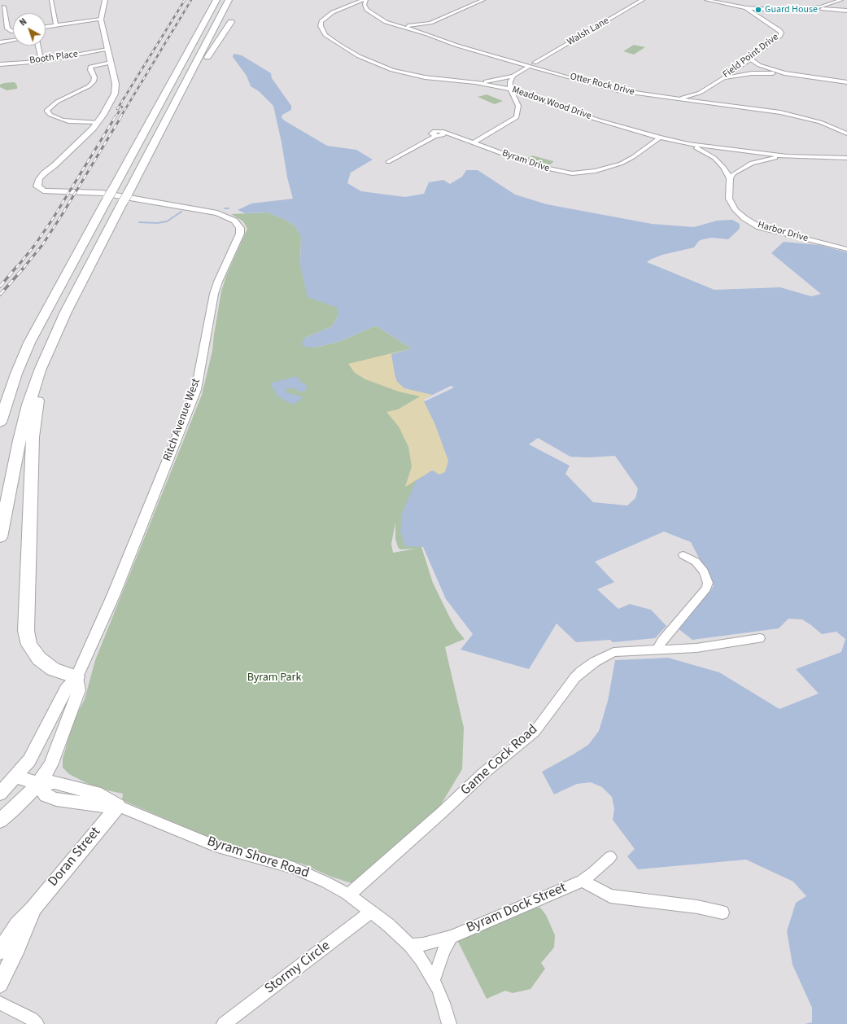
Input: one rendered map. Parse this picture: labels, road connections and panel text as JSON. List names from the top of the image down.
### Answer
{
  "streets": {
    "main road": ["Ritch Avenue West", "Doran Street", "Byram Shore Road"],
    "street": [
      "Walsh Lane",
      "Field Point Drive",
      "Booth Place",
      "Otter Rock Drive",
      "Meadow Wood Drive",
      "Byram Drive",
      "Harbor Drive",
      "Game Cock Road",
      "Byram Dock Street",
      "Stormy Circle"
    ]
  },
  "crossings": [
    ["Field Point Drive", "Otter Rock Drive"],
    ["Meadow Wood Drive", "Byram Drive"],
    ["Ritch Avenue West", "Byram Shore Road"],
    ["Game Cock Road", "Byram Shore Road"],
    ["Doran Street", "Byram Shore Road"],
    ["Byram Shore Road", "Byram Dock Street"],
    ["Byram Shore Road", "Stormy Circle"]
  ],
  "parks": ["Byram Park"],
  "places": ["Guard House"],
  "north": "top left"
}
